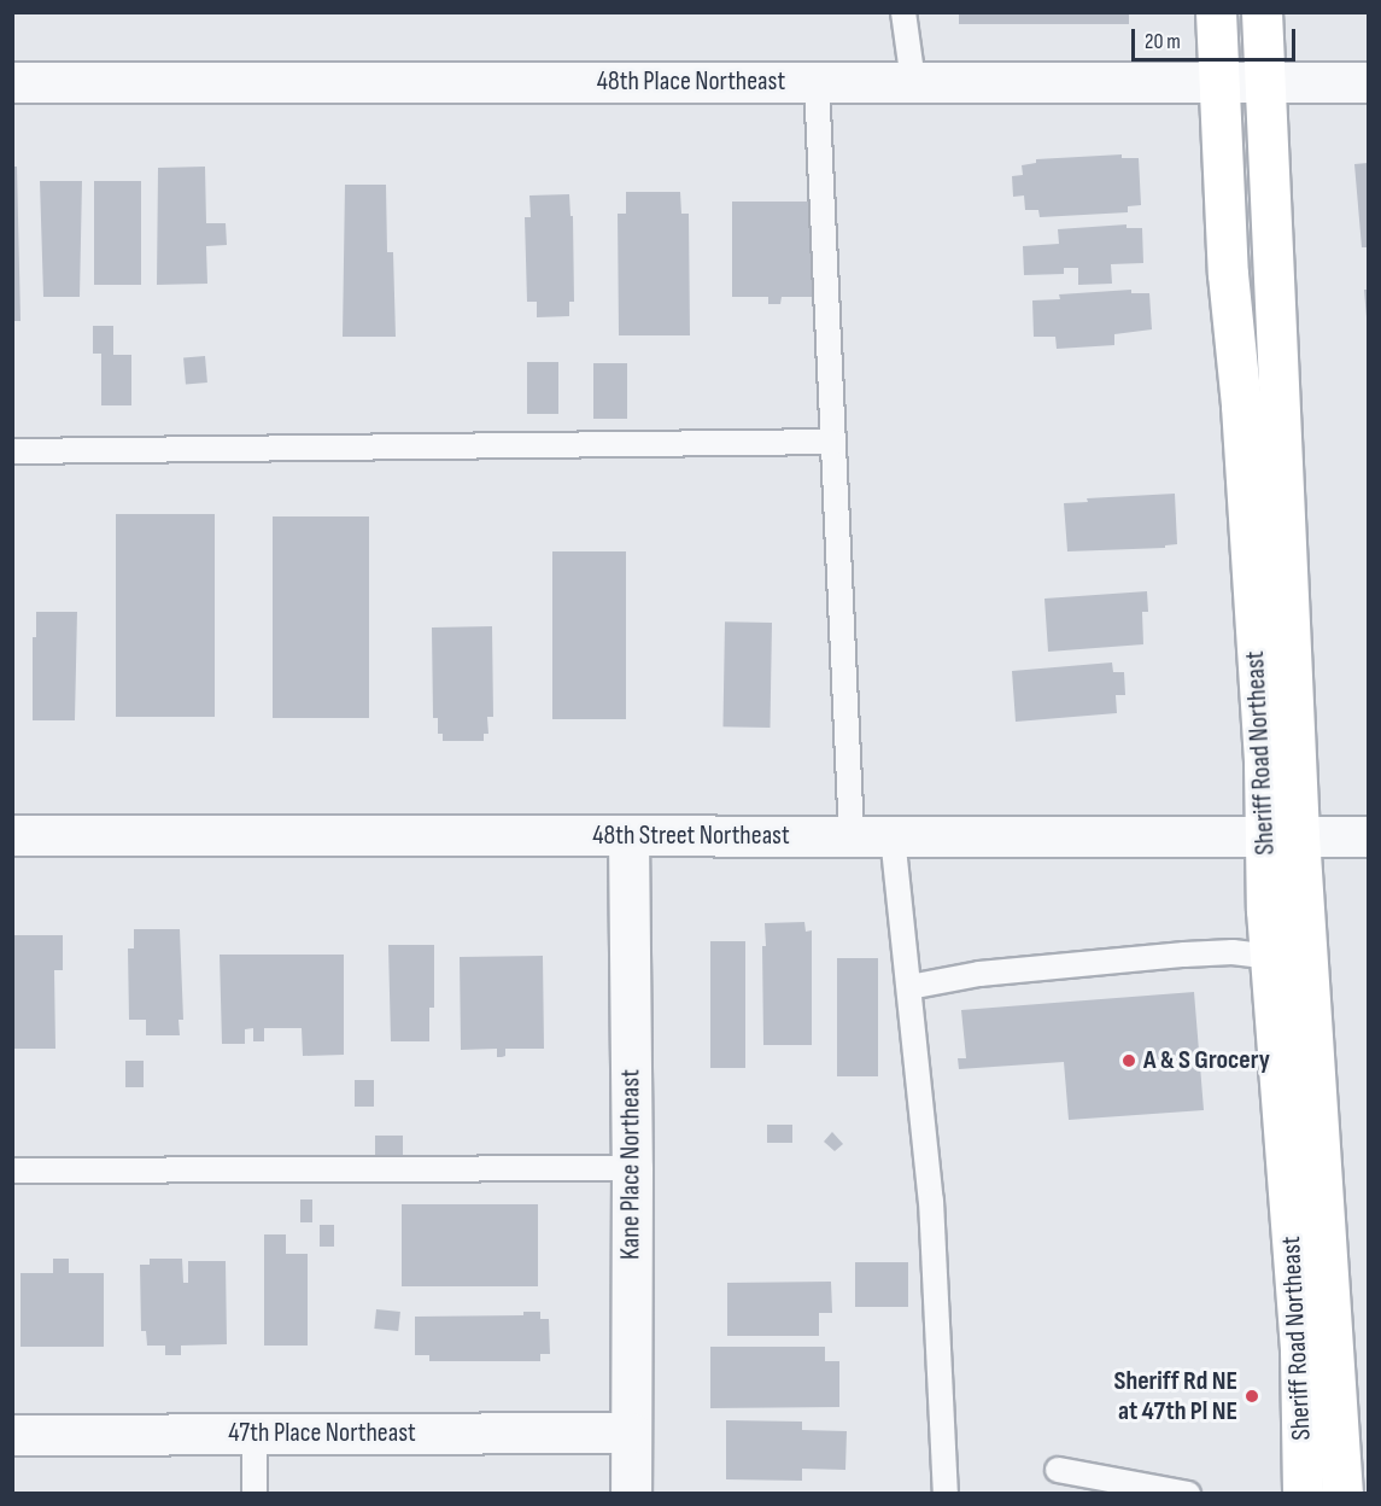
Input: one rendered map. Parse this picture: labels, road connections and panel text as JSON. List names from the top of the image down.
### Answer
{
  "streets": {
    "main road": ["Sheriff Road Northeast"],
    "street": [
      "48th Place Northeast",
      "48th Street Northeast",
      "Kane Place Northeast",
      "47th Place Northeast"
    ]
  },
  "crossings": [
    ["48th Place Northeast", "Sheriff Road Northeast"],
    ["Sheriff Road Northeast", "48th Street Northeast"],
    ["48th Street Northeast", "Kane Place Northeast"],
    ["Kane Place Northeast", "47th Place Northeast"]
  ],
  "places": ["A & S Grocery", "Sheriff Rd NE at 47th Pl NE"],
  "scale_bar": "20 m"
}
